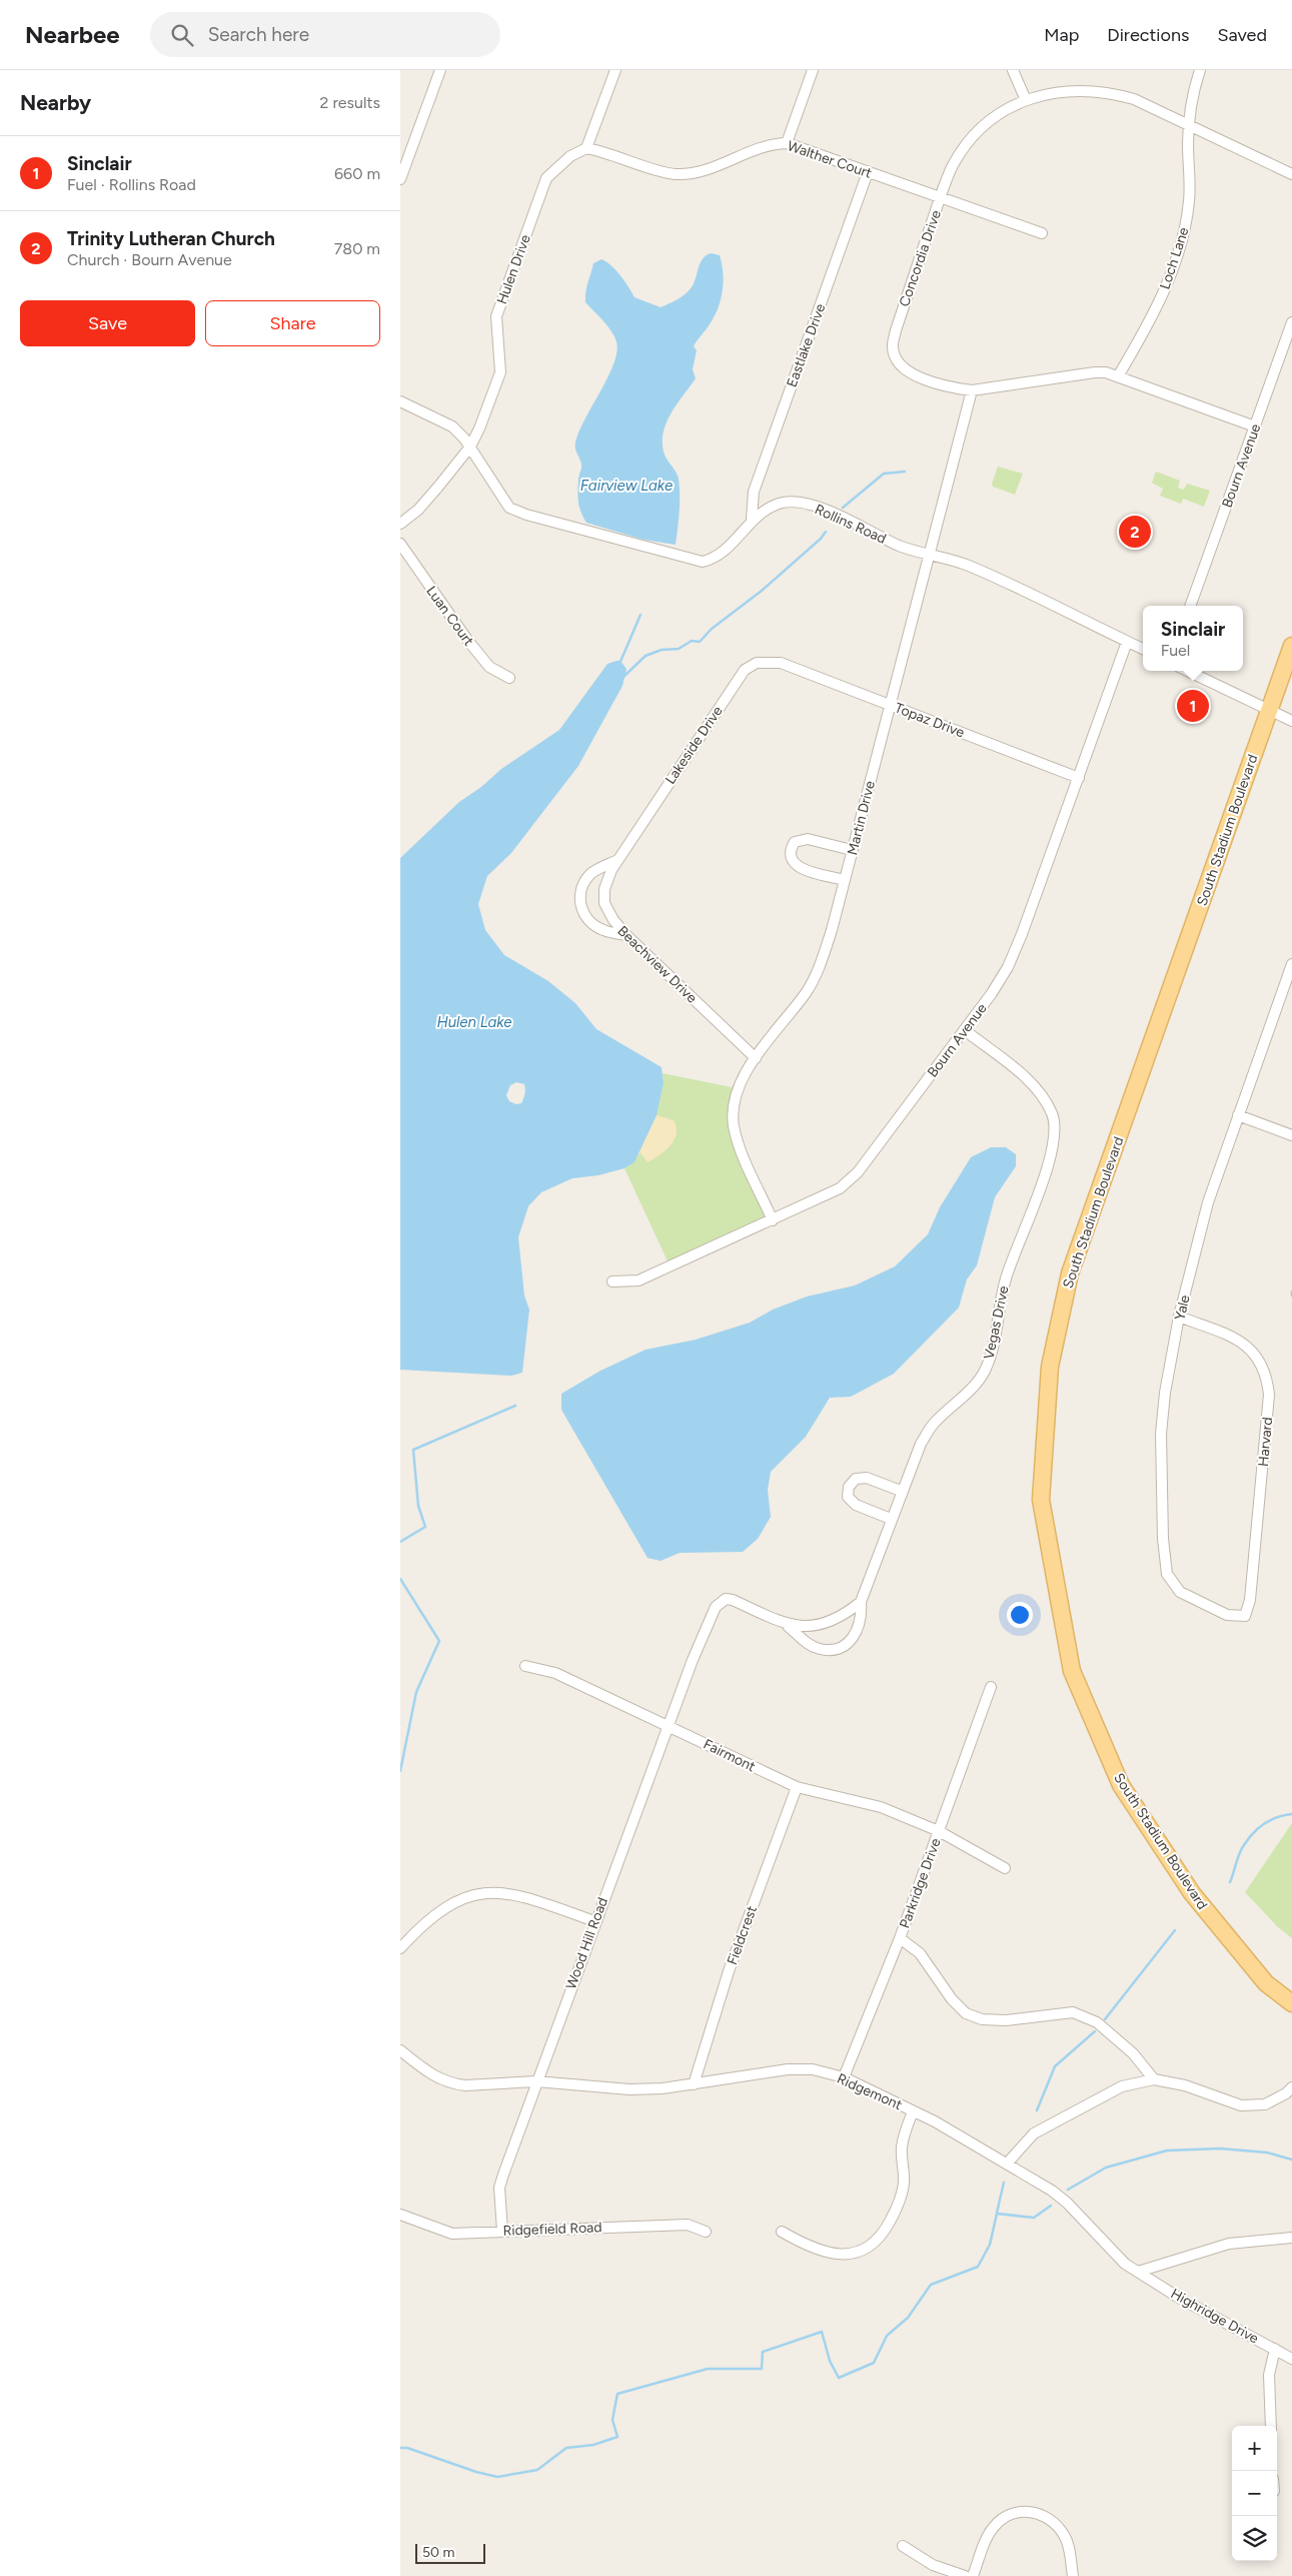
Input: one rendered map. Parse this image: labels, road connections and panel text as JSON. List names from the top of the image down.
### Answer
{
  "streets": {
    "main road": ["South Stadium Boulevard"],
    "street": [
      "Walther Court",
      "Concordia Drive",
      "Loch Lane",
      "Hulen Drive",
      "Eastlake Drive",
      "Bourn Avenue",
      "Rollins Road",
      "Luan Court",
      "Topaz Drive",
      "Lakeside Drive",
      "Martin Drive",
      "Beachview Drive",
      "Yale",
      "Vegas Drive",
      "Harvard",
      "Fairmont",
      "Parkridge Drive",
      "Fieldcrest",
      "Wood Hill Road",
      "Ridgemont",
      "Ridgefield Road",
      "Highridge Drive"
    ]
  },
  "crossings": [
    ["Walther Court", "Concordia Drive"],
    ["Walther Court", "Hulen Drive"],
    ["Walther Court", "Eastlake Drive"],
    ["Concordia Drive", "Loch Lane"],
    ["Concordia Drive", "Bourn Avenue"],
    ["Concordia Drive", "Martin Drive"],
    ["Hulen Drive", "Rollins Road"],
    ["Eastlake Drive", "Rollins Road"],
    ["Bourn Avenue", "Rollins Road"],
    ["Bourn Avenue", "Topaz Drive"],
    ["Bourn Avenue", "Martin Drive"],
    ["Bourn Avenue", "Vegas Drive"],
    ["Rollins Road", "Martin Drive"],
    ["Topaz Drive", "Lakeside Drive"],
    ["Topaz Drive", "Martin Drive"],
    ["Lakeside Drive", "Beachview Drive"],
    ["Martin Drive", "Beachview Drive"],
    ["Yale", "Harvard"],
    ["Vegas Drive", "Wood Hill Road"],
    ["Fairmont", "Parkridge Drive"],
    ["Fairmont", "Fieldcrest"],
    ["Fairmont", "Wood Hill Road"],
    ["Parkridge Drive", "Ridgemont"],
    ["Fieldcrest", "Ridgemont"],
    ["Wood Hill Road", "Ridgemont"],
    ["Wood Hill Road", "Ridgefield Road"],
    ["Ridgemont", "Highridge Drive"]
  ],
  "water": ["Fairview Lake", "Hulen Lake"],
  "scale_bar": "50 m",
  "page": {
    "header": "Nearbee",
    "search": "Search here",
    "nav": ["Map", "Directions", "Saved"],
    "heading": ["Nearby", "2 results"],
    "list": [
      {
        "mark": "1",
        "name": "Sinclair",
        "note": "Fuel · Rollins Road",
        "value": "660 m"
      },
      {
        "mark": "2",
        "name": "Trinity Lutheran Church",
        "note": "Church · Bourn Avenue",
        "value": "780 m"
      }
    ],
    "buttons": ["Save", "Share"],
    "pins": ["2", "1"],
    "popup": ["Sinclair", "Fuel"],
    "map_buttons": ["+", "−"],
    "scale": "50 m"
  }
}
